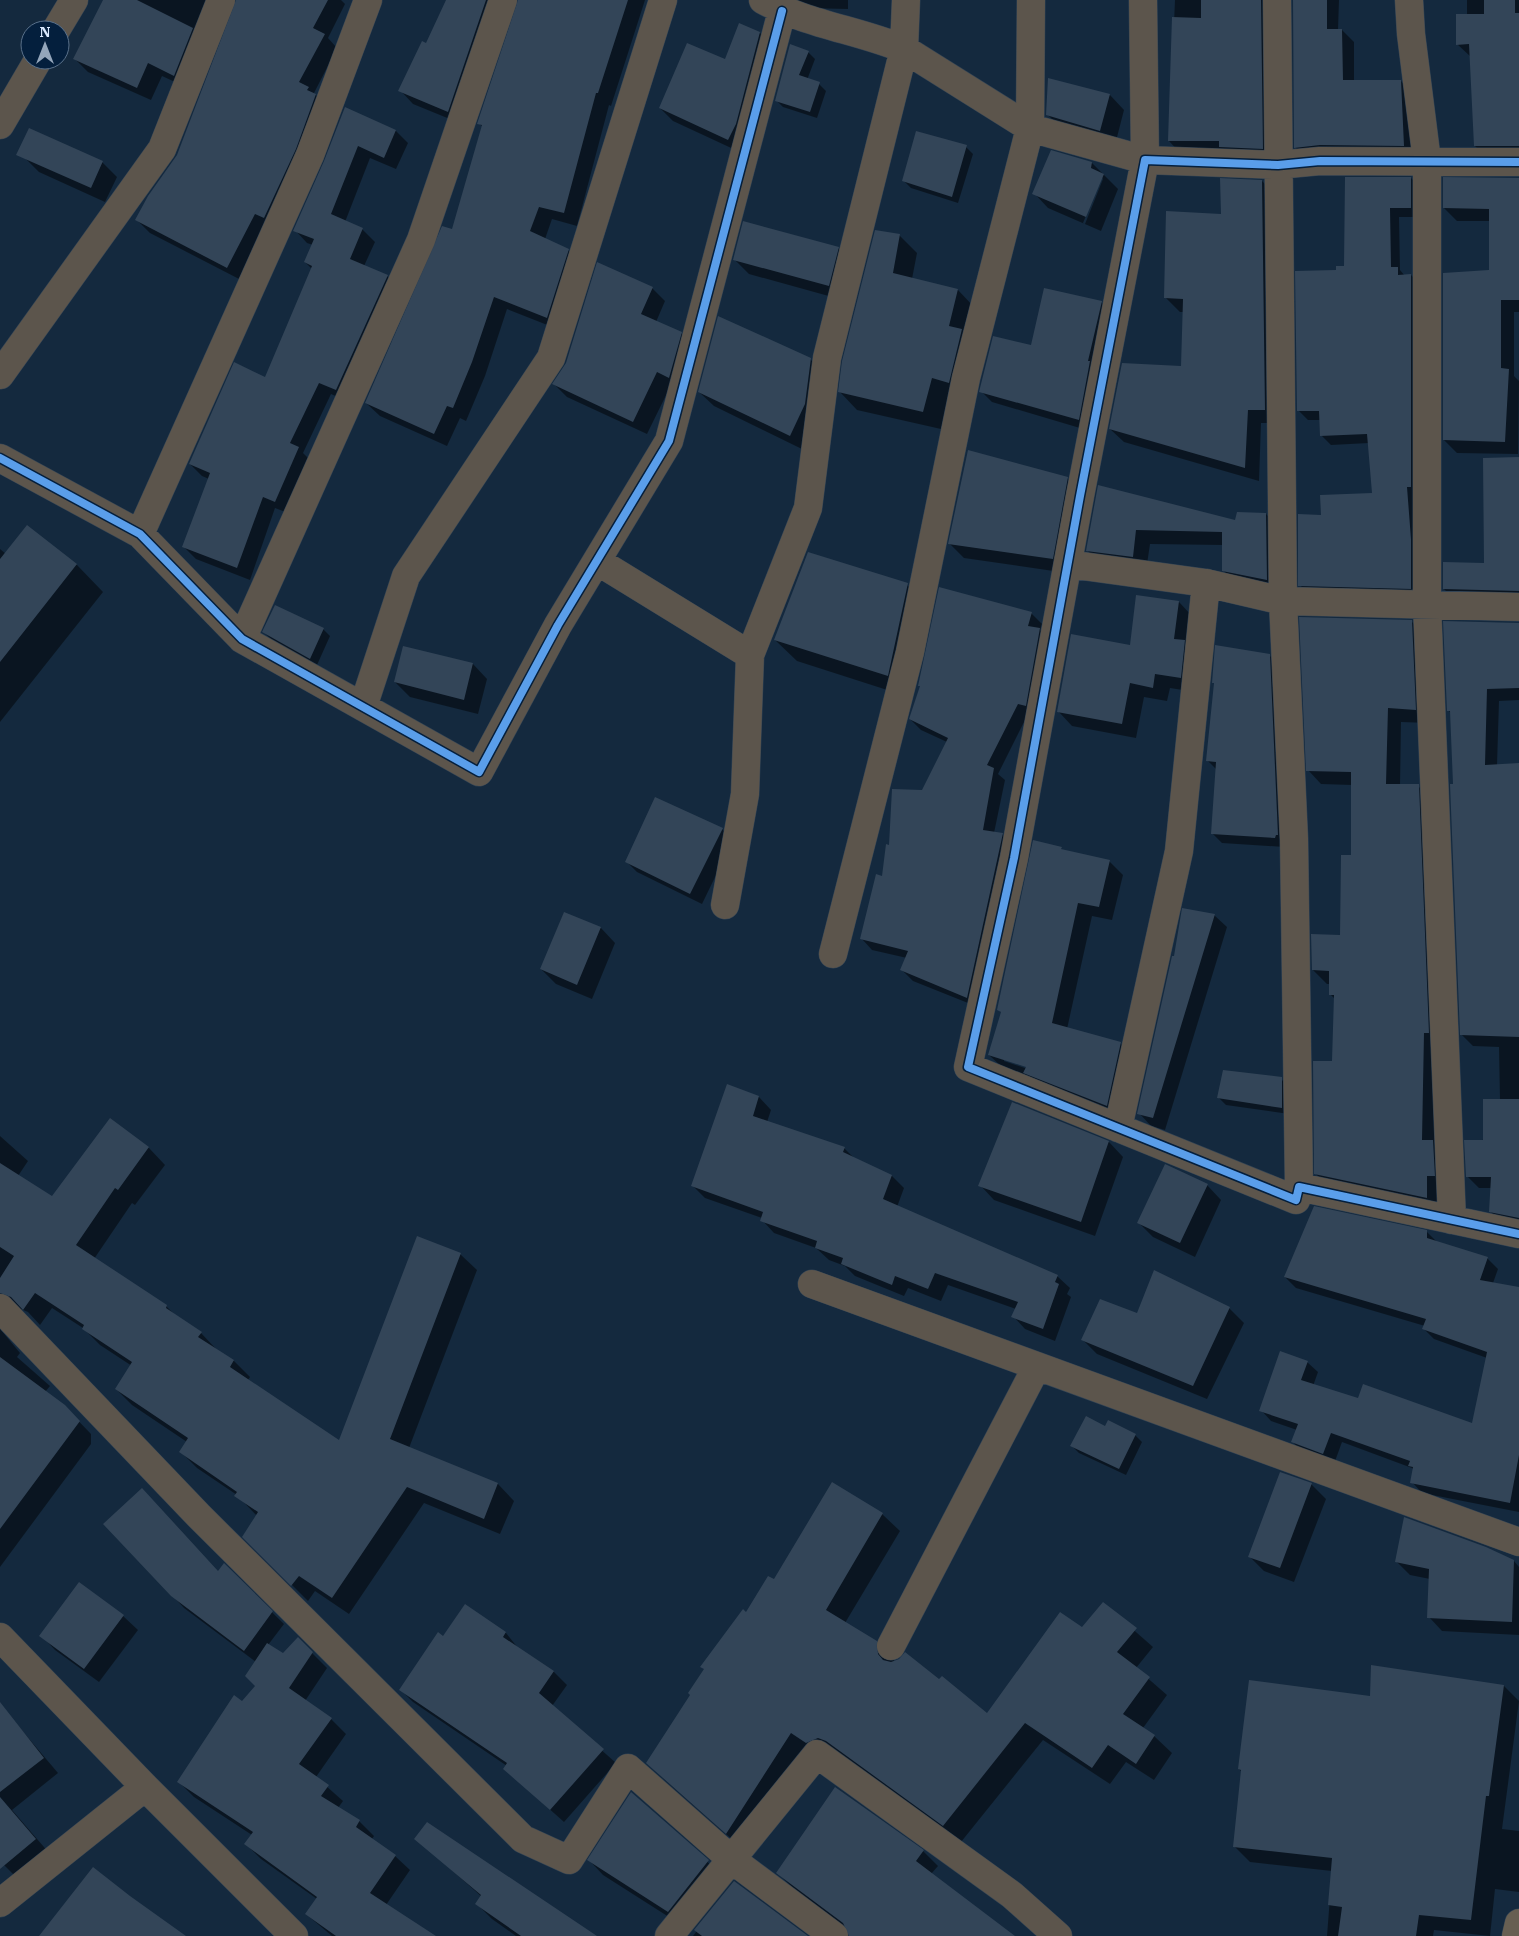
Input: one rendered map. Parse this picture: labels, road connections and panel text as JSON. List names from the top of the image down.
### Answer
{
  "north": "top"
}
